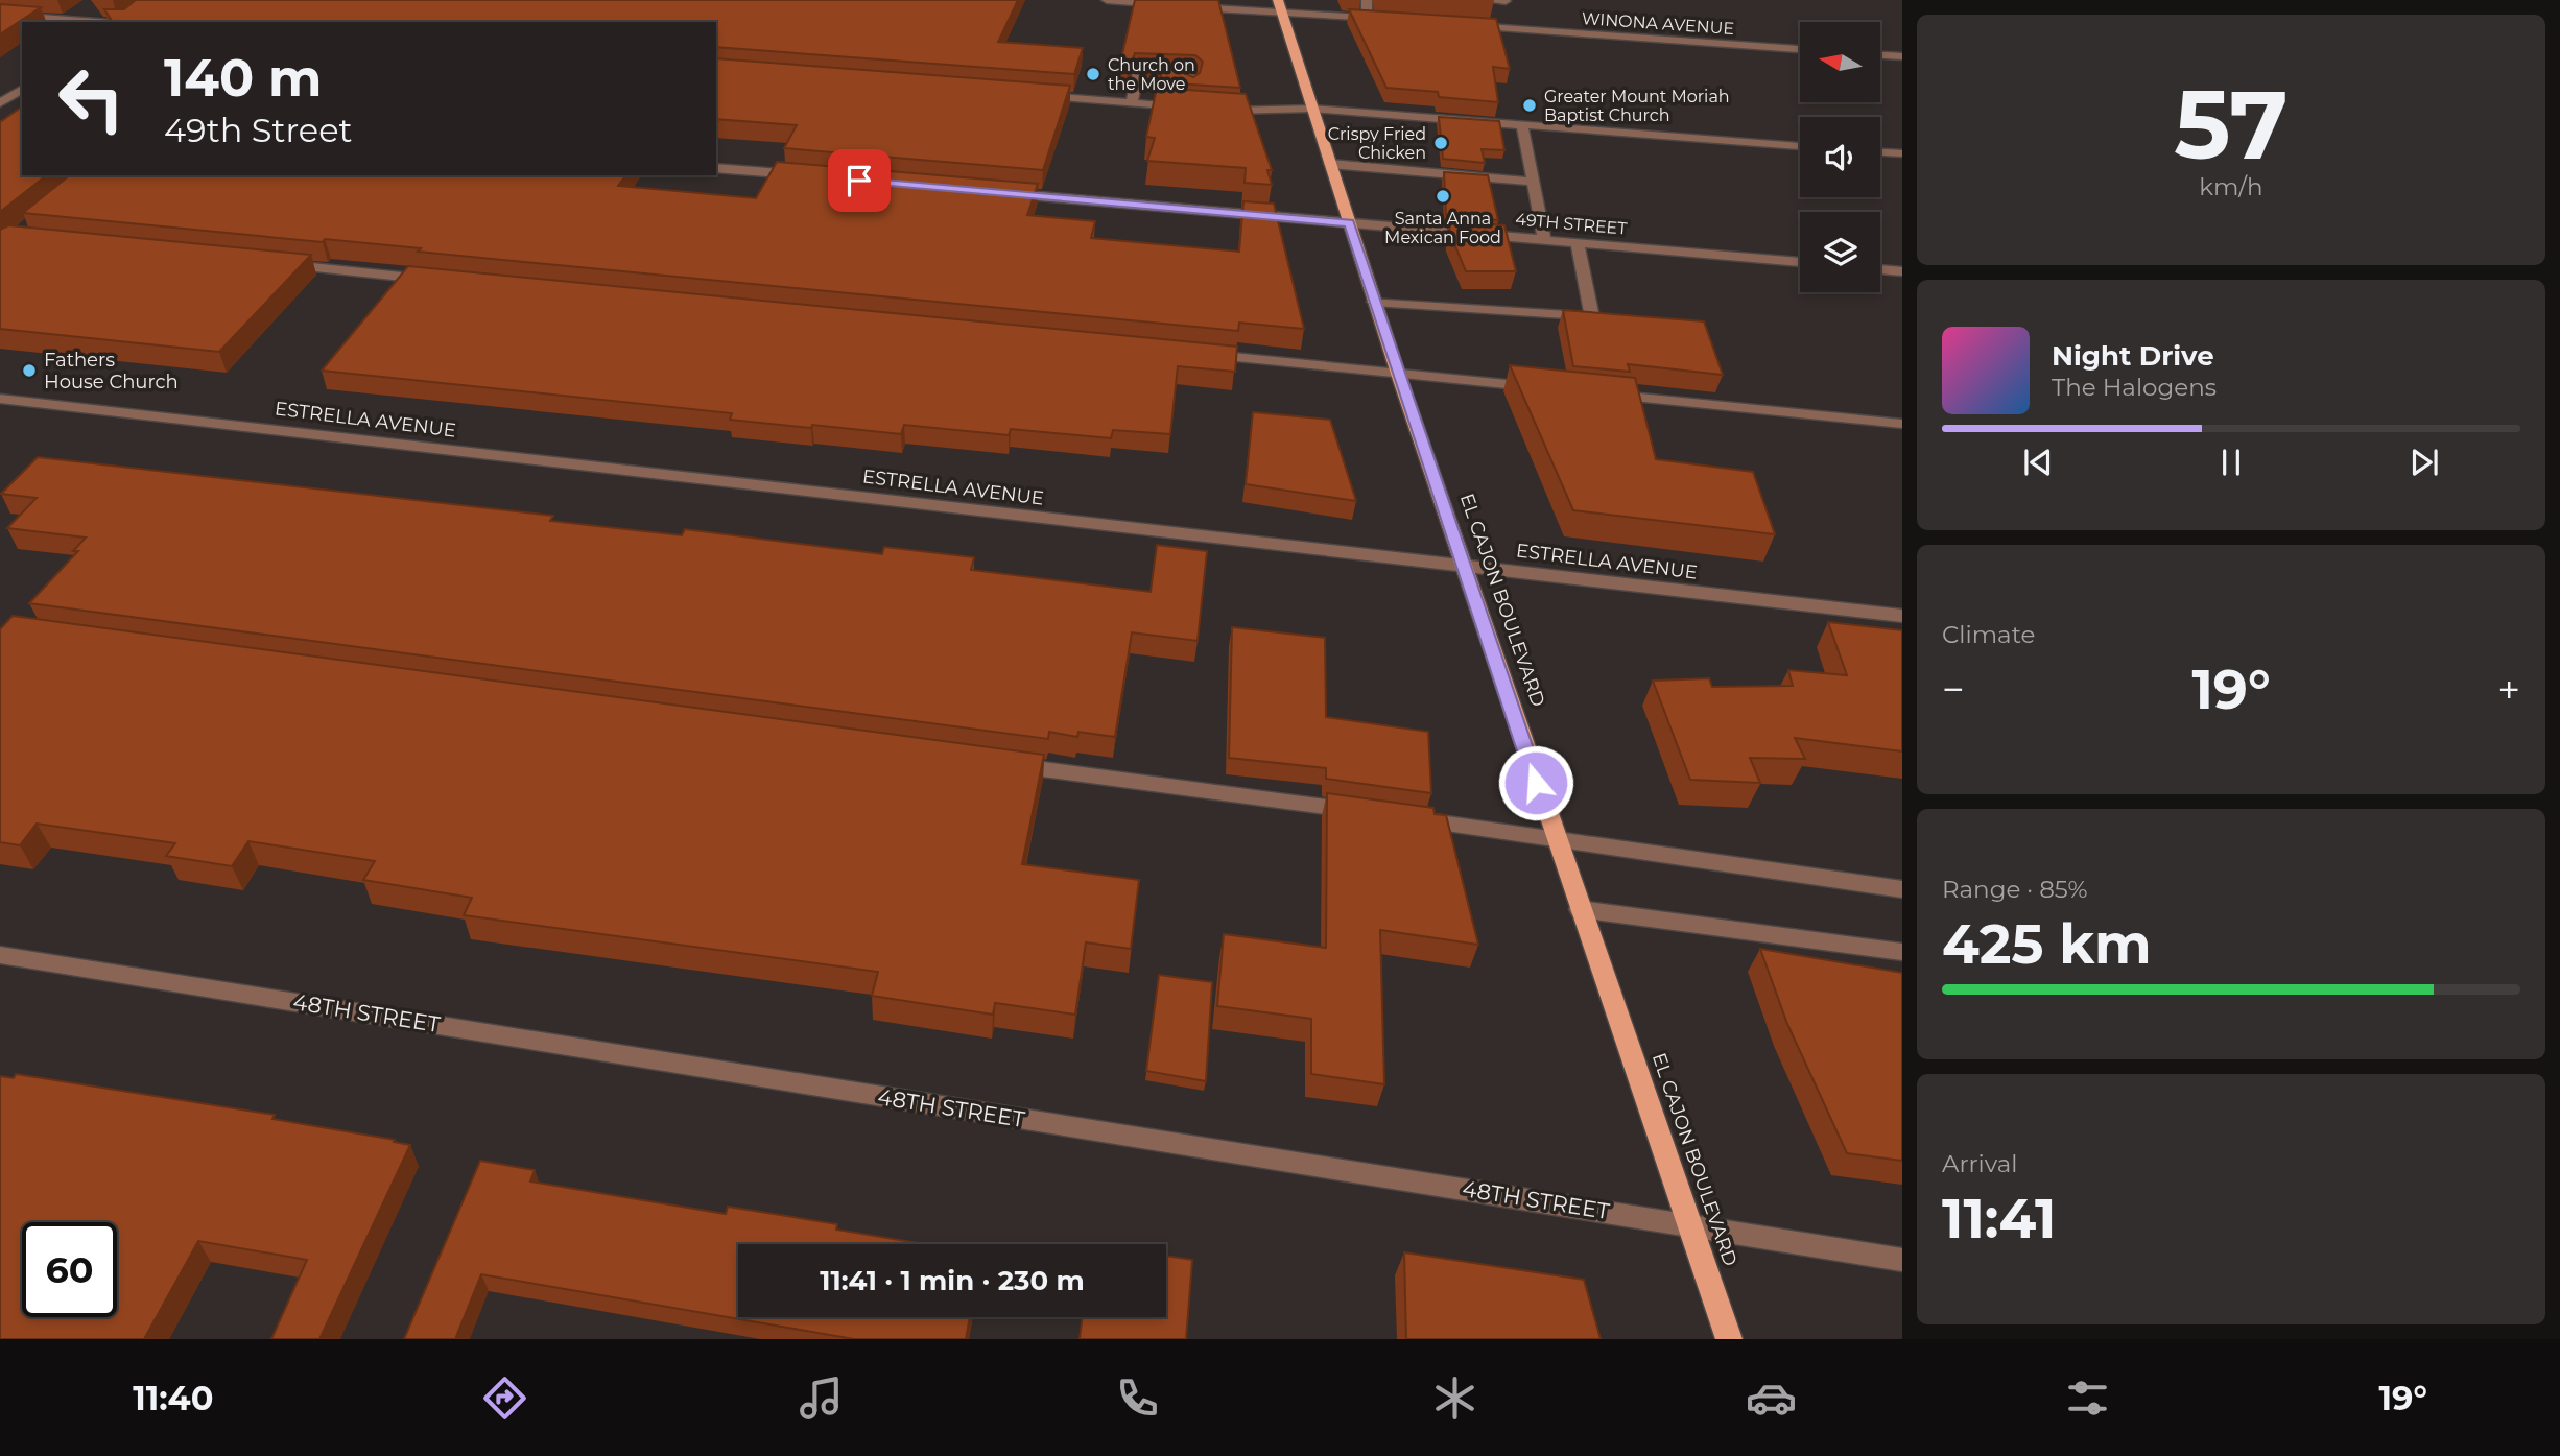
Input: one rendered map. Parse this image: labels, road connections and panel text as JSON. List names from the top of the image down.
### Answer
{
  "streets": {
    "main road": ["EL CAJON BOULEVARD"],
    "street": [
      "WINONA AVENUE",
      "49TH STREET",
      "ESTRELLA AVENUE",
      "48TH STREET"
    ]
  },
  "crossings": [
    ["49TH STREET", "EL CAJON BOULEVARD"],
    ["ESTRELLA AVENUE", "EL CAJON BOULEVARD"],
    ["EL CAJON BOULEVARD", "48TH STREET"]
  ],
  "places": [
    "Church on the Move",
    "Greater Mount Moriah Baptist Church",
    "Crispy Fried Chicken",
    "Santa Anna Mexican Food",
    "Fathers House Church"
  ],
  "north": "left",
  "page": {
    "tile": [
      ["57", "km/h"],
      "Climate",
      ["Range · 85%", "425 km"],
      ["Arrival", "11:41"]
    ],
    "turn": ["140 m", "49th Street"],
    "song": ["Night Drive", "The Halogens"],
    "heat": ["−", "19°", "+"],
    "limit": "60",
    "trip": "11:41 · 1 min · 230 m",
    "tabs": ["11:40", "19°"]
  }
}
